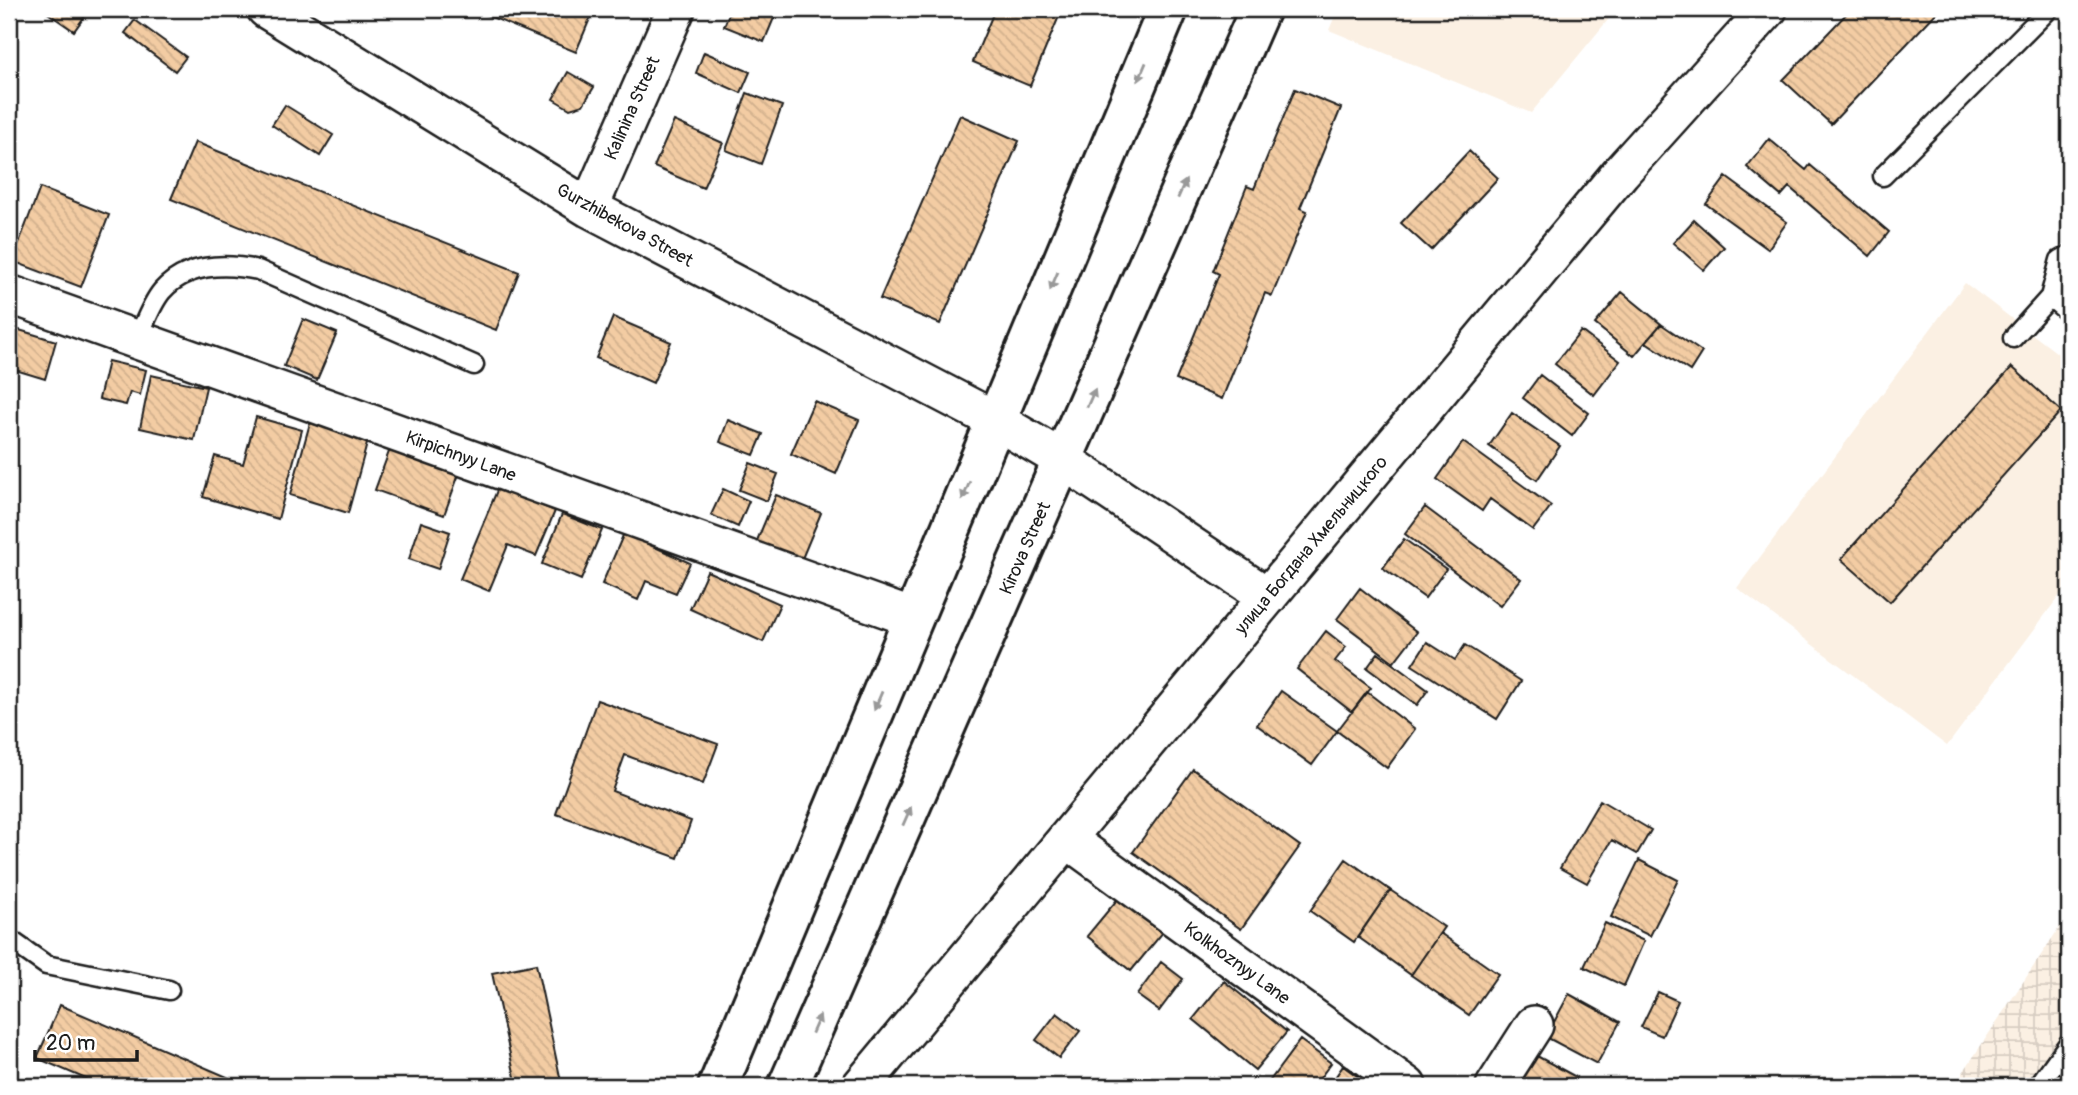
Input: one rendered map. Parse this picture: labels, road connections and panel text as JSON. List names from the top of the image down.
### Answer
{
  "streets": {
    "street": [
      "Kalinina Street",
      "Gurzhibekova Street",
      "Kirpichnyy Lane",
      "улица Богдана Хмельницкого",
      "Kirova Street",
      "Kolkhoznyy Lane"
    ]
  },
  "crossings": [
    ["Kalinina Street", "Gurzhibekova Street"],
    ["Gurzhibekova Street", "улица Богдана Хмельницкого"],
    ["Gurzhibekova Street", "Kirova Street"],
    ["улица Богдана Хмельницкого", "Kolkhoznyy Lane"]
  ],
  "scale_bar": "20 m"
}
